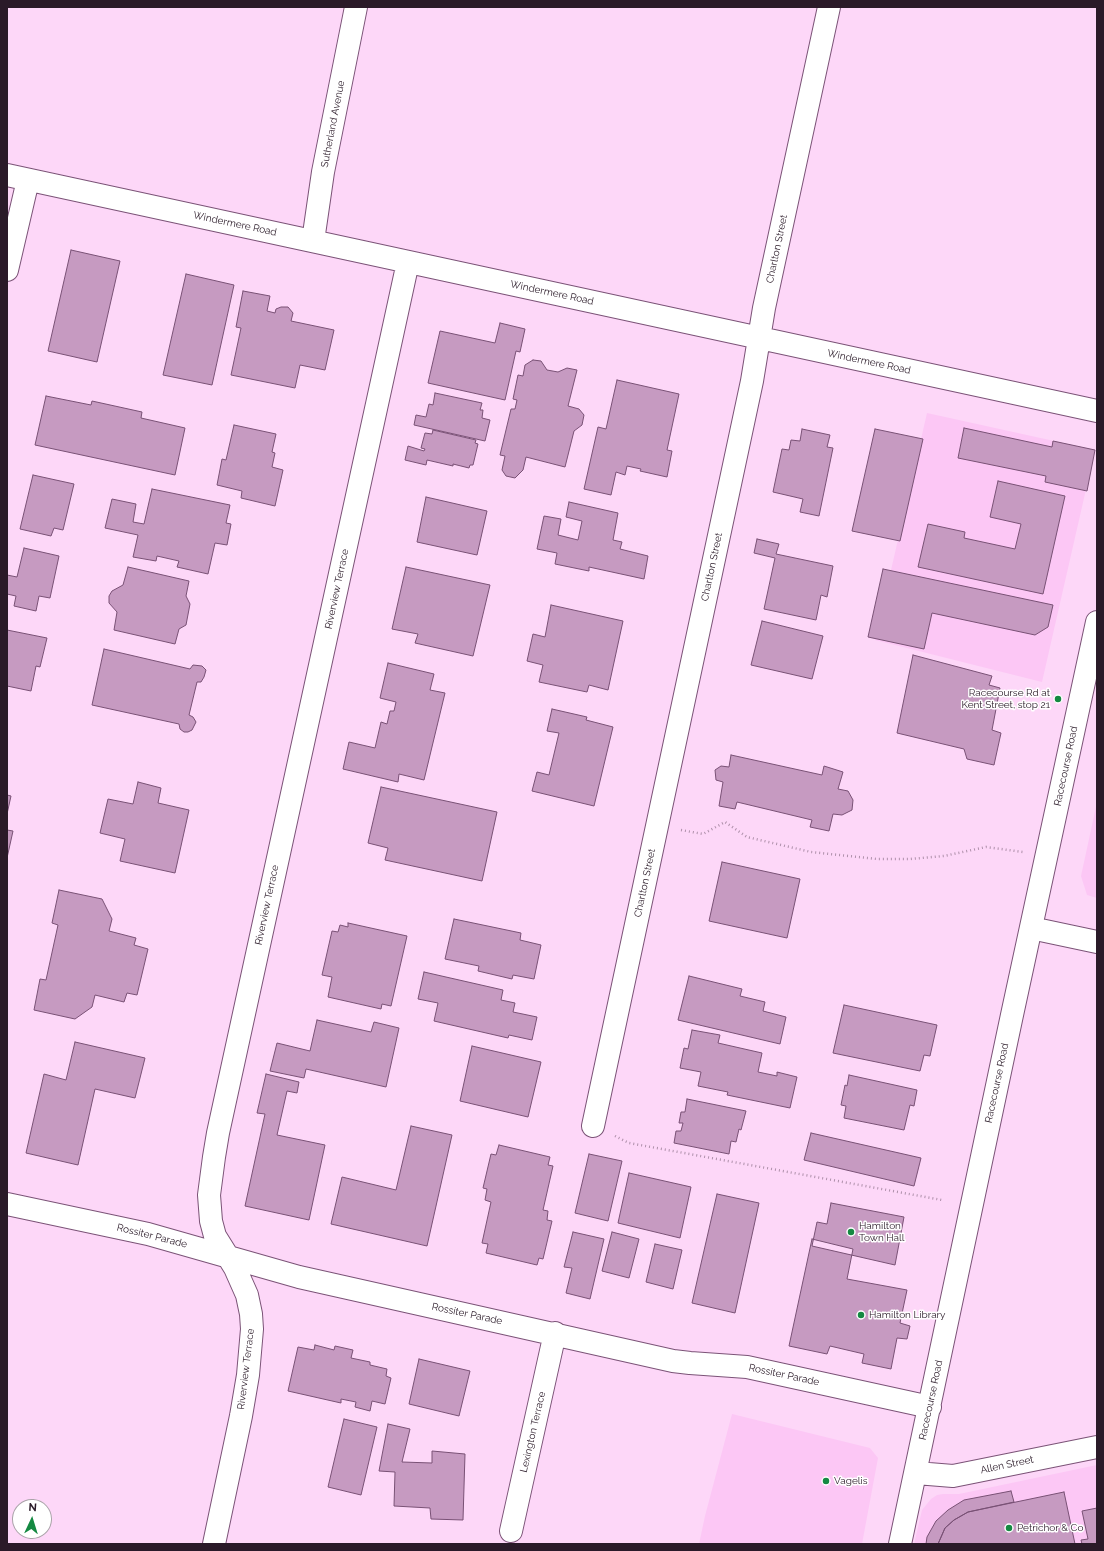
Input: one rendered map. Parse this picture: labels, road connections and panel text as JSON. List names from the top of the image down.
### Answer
{
  "streets": {
    "street": [
      "Sutherland Avenue",
      "Windermere Road",
      "Charlton Street",
      "Riverview Terrace",
      "Racecourse Road",
      "Rossiter Parade",
      "Lexington Terrace",
      "Allen Street"
    ]
  },
  "crossings": [
    ["Sutherland Avenue", "Windermere Road"],
    ["Windermere Road", "Charlton Street"],
    ["Windermere Road", "Riverview Terrace"],
    ["Riverview Terrace", "Rossiter Parade"],
    ["Racecourse Road", "Rossiter Parade"],
    ["Racecourse Road", "Allen Street"],
    ["Rossiter Parade", "Lexington Terrace"]
  ],
  "places": [
    "Racecourse Rd at Kent Street, stop 21",
    "Hamilton Town Hall",
    "Hamilton Library",
    "Vagelis",
    "Petrichor & Co"
  ],
  "north": "top"
}
